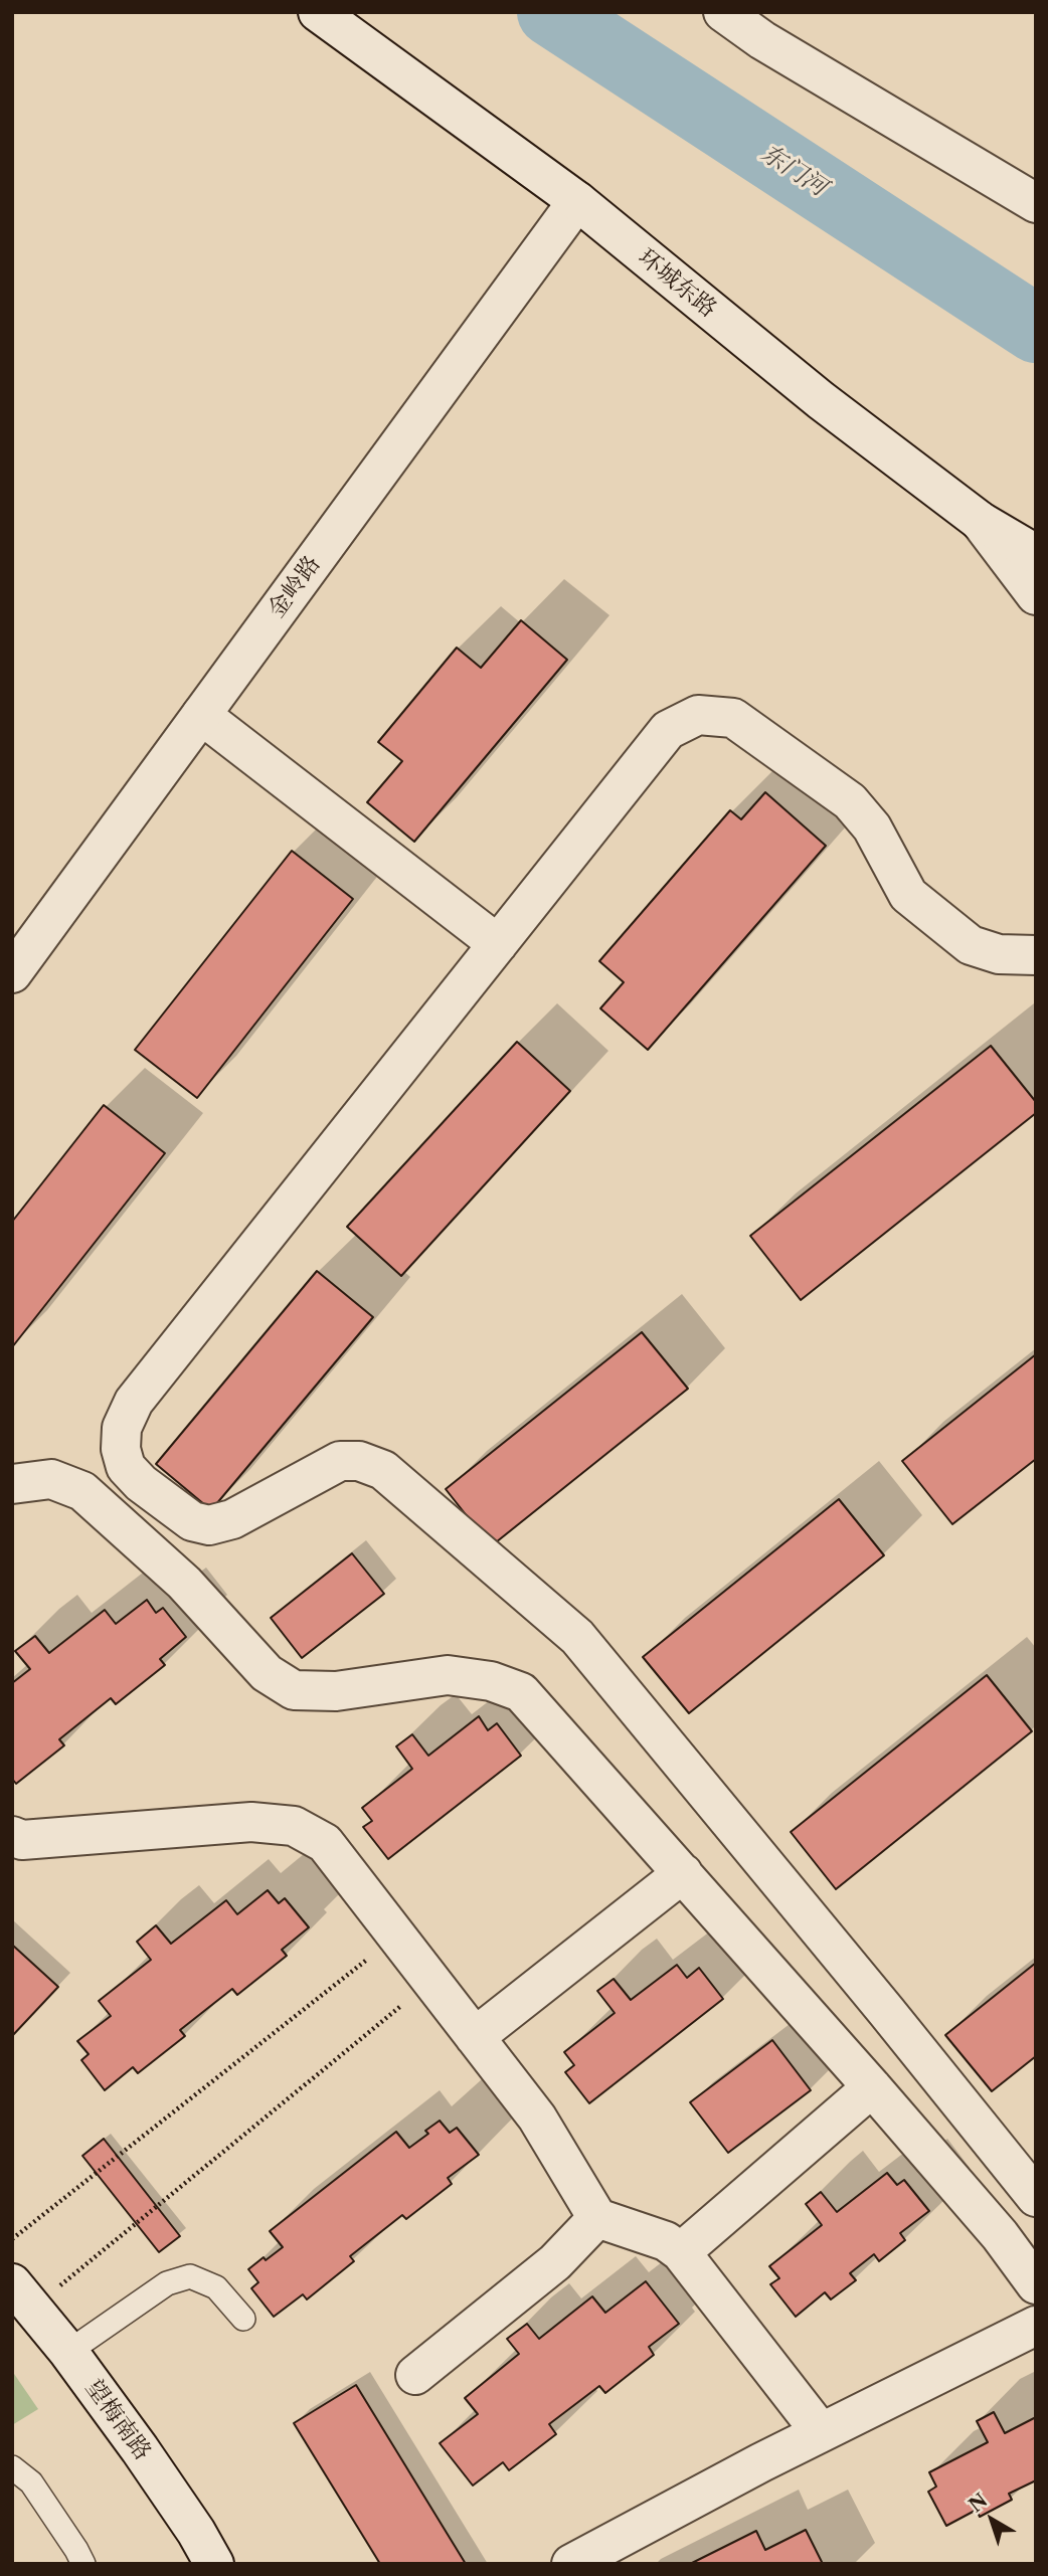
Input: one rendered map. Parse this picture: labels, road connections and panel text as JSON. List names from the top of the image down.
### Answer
{
  "streets": {
    "street": ["环城东路", "金岭路", "望梅南路"]
  },
  "crossings": [
    ["环城东路", "金岭路"]
  ],
  "water": ["东门河"],
  "north": "top left"
}
